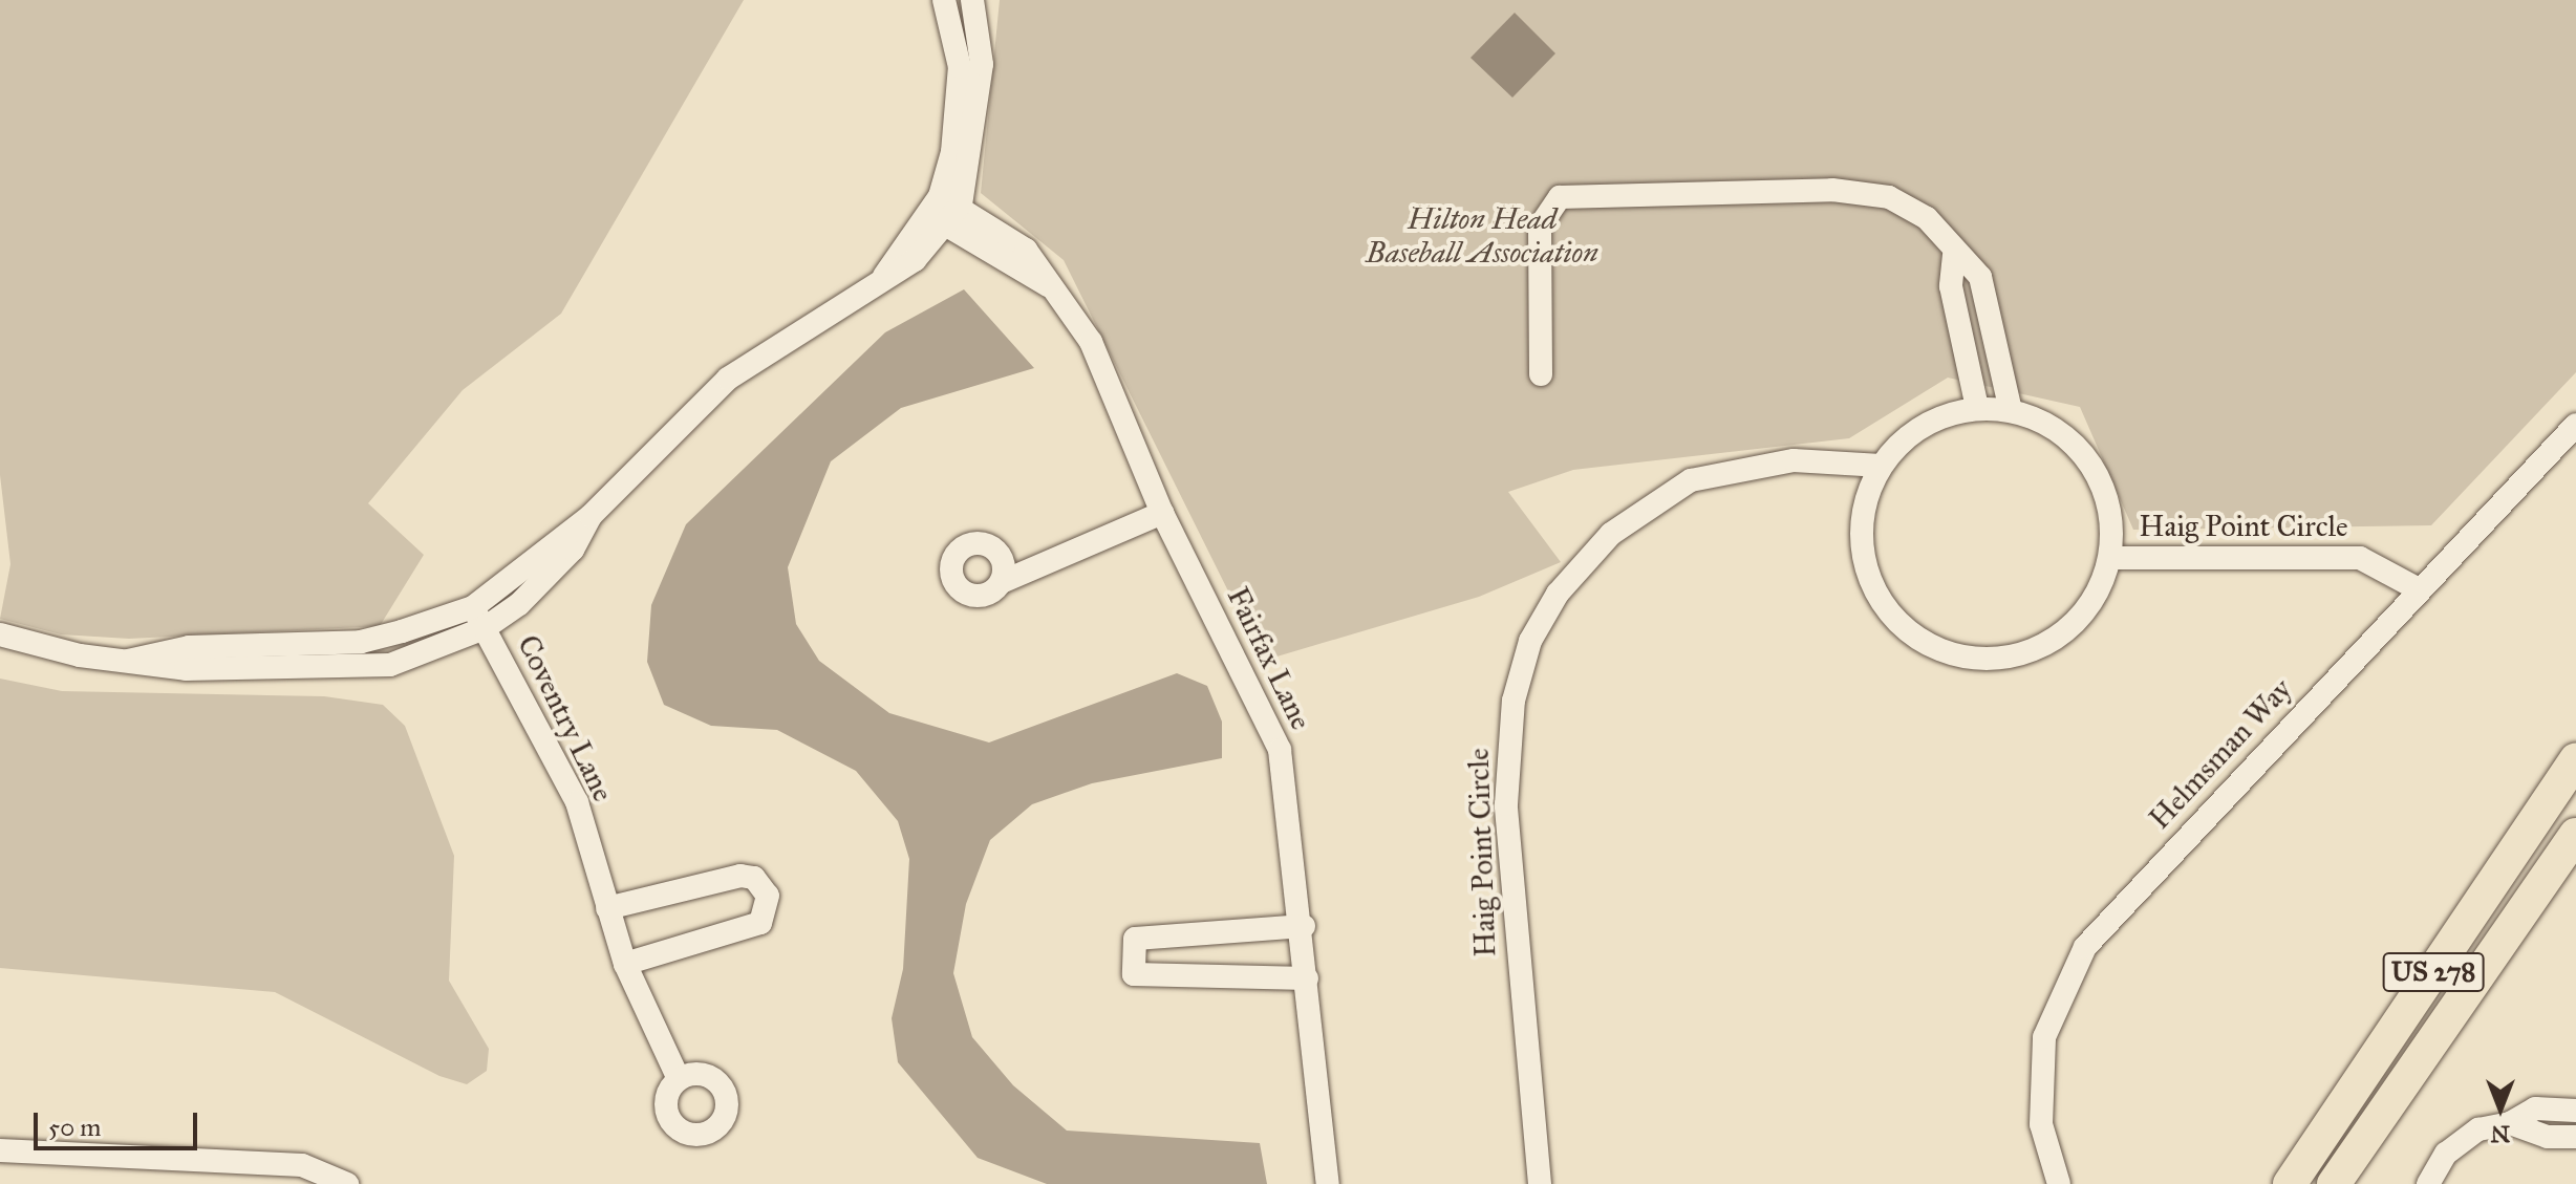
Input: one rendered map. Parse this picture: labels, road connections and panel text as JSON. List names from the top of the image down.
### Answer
{
  "streets": {
    "highway": ["US 278"],
    "street": [
      "Haig Point Circle",
      "Fairfax Lane",
      "Coventry Lane",
      "Helmsman Way"
    ]
  },
  "crossings": [
    ["Haig Point Circle", "Helmsman Way"]
  ],
  "parks": ["Hilton Head Baseball Association"],
  "scale_bar": "50 m",
  "north": "bottom"
}
